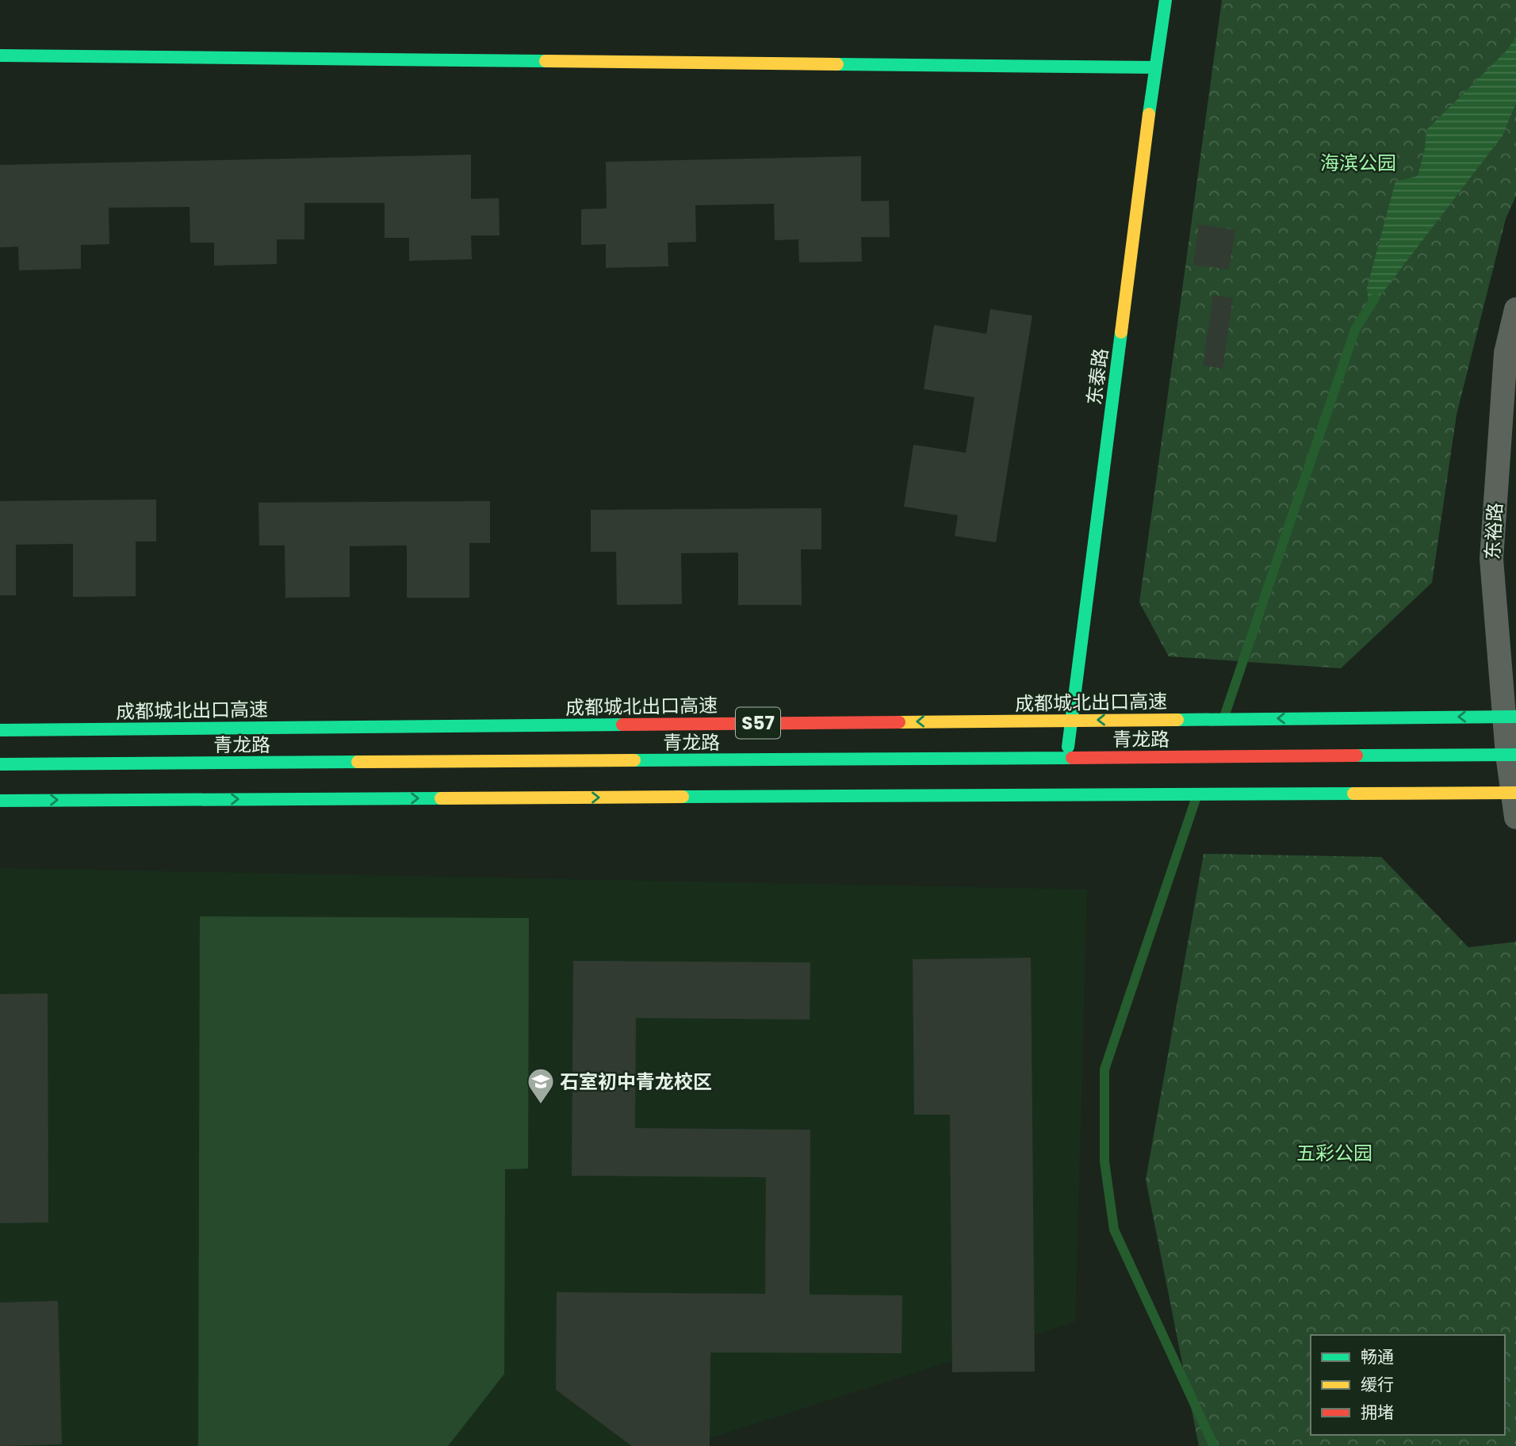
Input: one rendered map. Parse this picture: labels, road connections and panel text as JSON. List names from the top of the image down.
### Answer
{
  "streets": {
    "main road": [
      "东泰路",
      "成都城北出口高速",
      "S57",
      "青龙路"
    ],
    "street": ["东裕路"]
  },
  "crossings": [
    ["东泰路", "青龙路"],
    ["东裕路", "青龙路"]
  ],
  "parks": ["海滨公园", "五彩公园"],
  "places": {
    "school or university": ["石室初中青龙校区"]
  },
  "legend": ["畅通", "缓行", "拥堵"]
}
